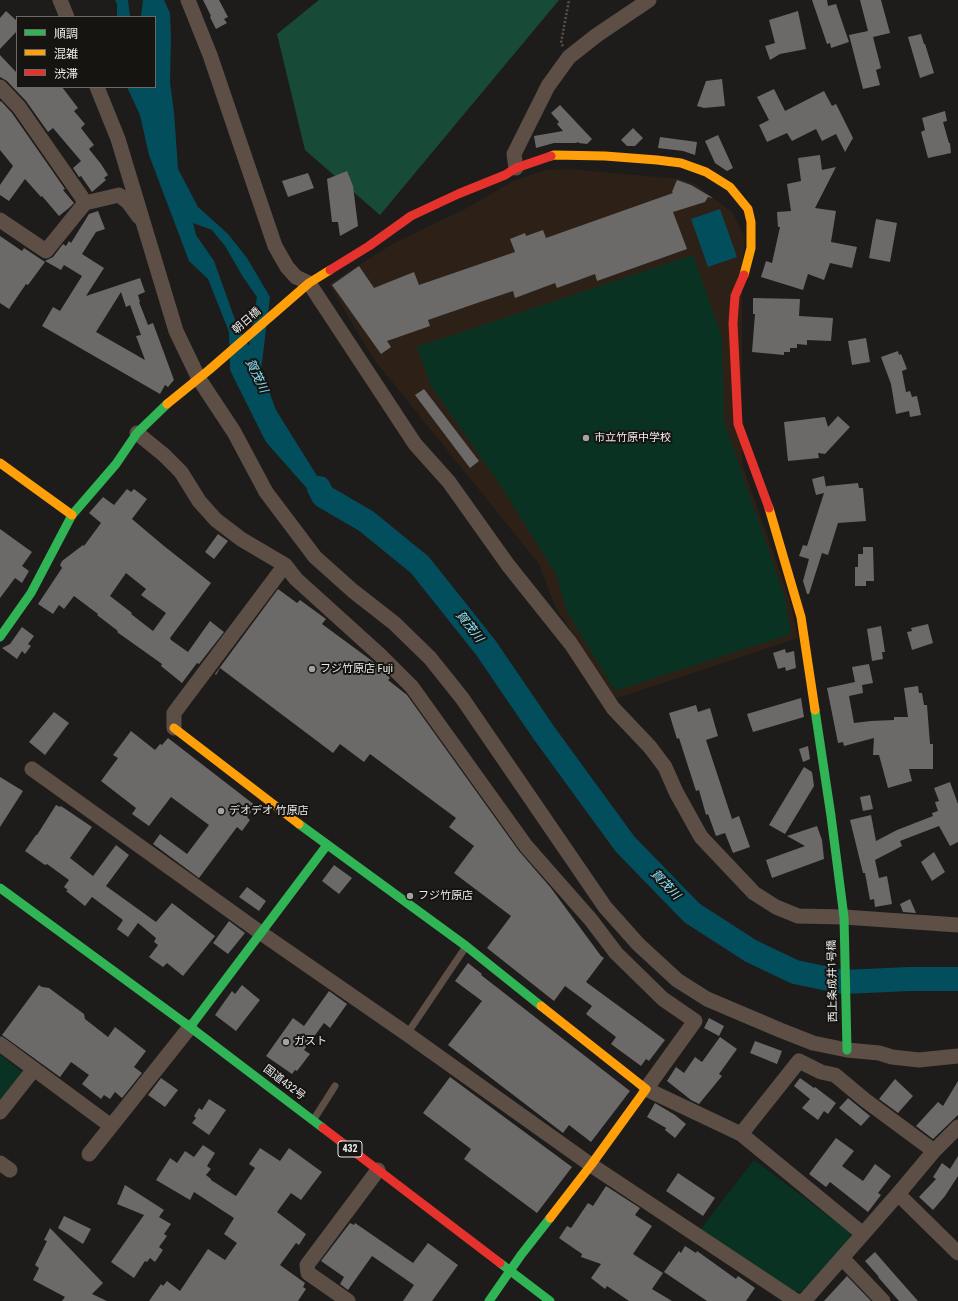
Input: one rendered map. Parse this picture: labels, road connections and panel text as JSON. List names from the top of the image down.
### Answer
{
  "streets": {
    "main road": [
      "朝日橋",
      "西上条成井1号橋",
      "国道432号",
      "432"
    ]
  },
  "crossings": [
    ["朝日橋", "西上条成井1号橋"]
  ],
  "water": ["賀茂川"],
  "places": [
    "市立竹原中学校",
    "フジ竹原店 Fuji",
    "デオデオ 竹原店",
    "フジ竹原店",
    "ガスト"
  ],
  "legend": ["順調", "混雑", "渋滞"]
}
